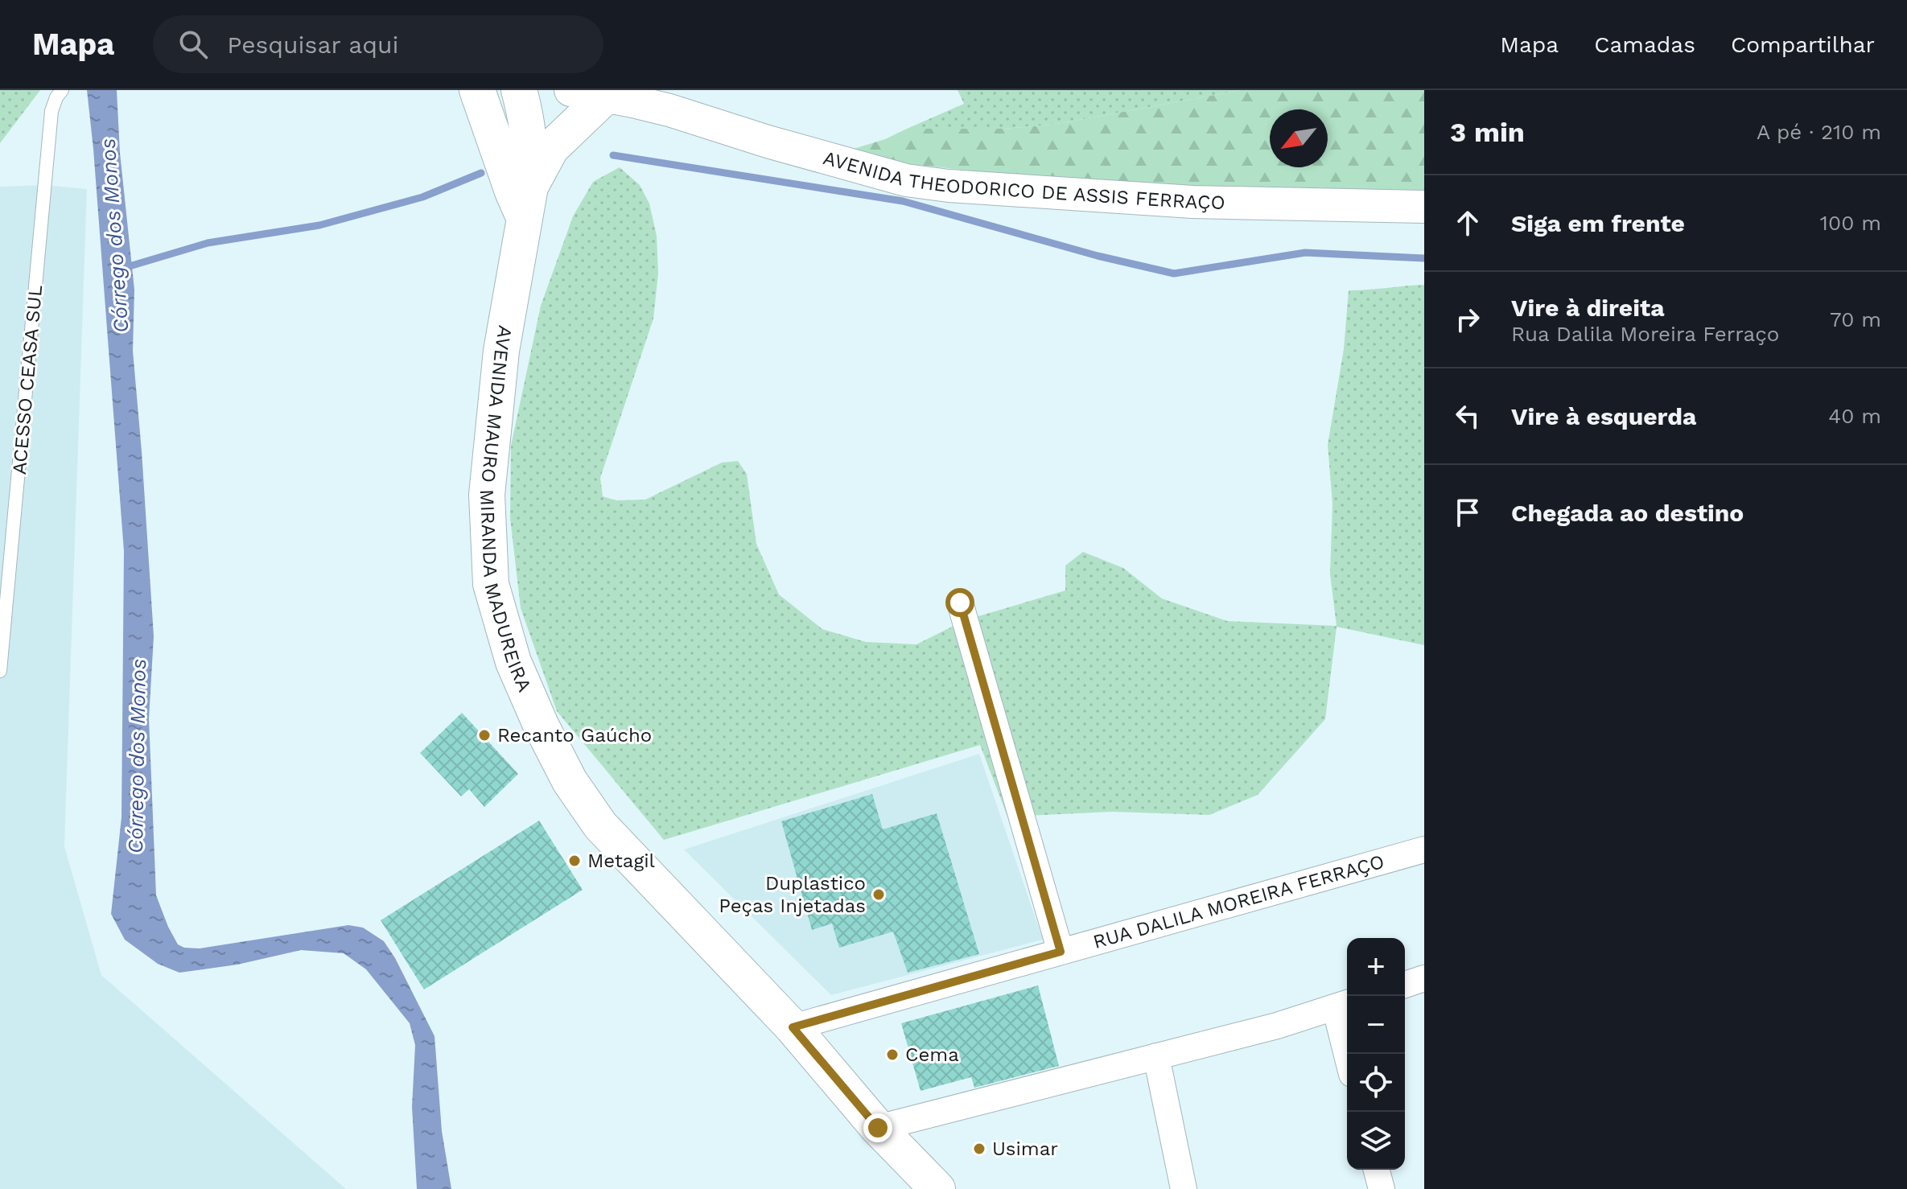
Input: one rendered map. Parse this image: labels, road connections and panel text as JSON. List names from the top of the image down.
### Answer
{
  "streets": {
    "main road": ["AVENIDA MAURO MIRANDA MADUREIRA"],
    "street": ["AVENIDA THEODORICO DE ASSIS FERRAÇO", "RUA DALILA MOREIRA FERRAÇO"],
    "lane": ["ACESSO CEASA SUL"]
  },
  "crossings": [
    ["AVENIDA MAURO MIRANDA MADUREIRA", "RUA DALILA MOREIRA FERRAÇO"]
  ],
  "water": ["Córrego dos Monos"],
  "places": [
    "Recanto Gaúcho",
    "Metagil",
    "Duplastico Peças Injetadas",
    "Cema",
    "Usimar"
  ],
  "north": "bottom left",
  "page": {
    "header": "Mapa",
    "search": "Pesquisar aqui",
    "nav": ["Mapa", "Camadas", "Compartilhar"],
    "heading": ["3 min", "A pé · 210 m"],
    "list": [
      ["Siga em frente", "100 m"],
      ["Vire à direita", "Rua Dalila Moreira Ferraço", "70 m"],
      ["Vire à esquerda", "40 m"],
      "Chegada ao destino"
    ],
    "map_buttons": ["+", "−"]
  }
}
